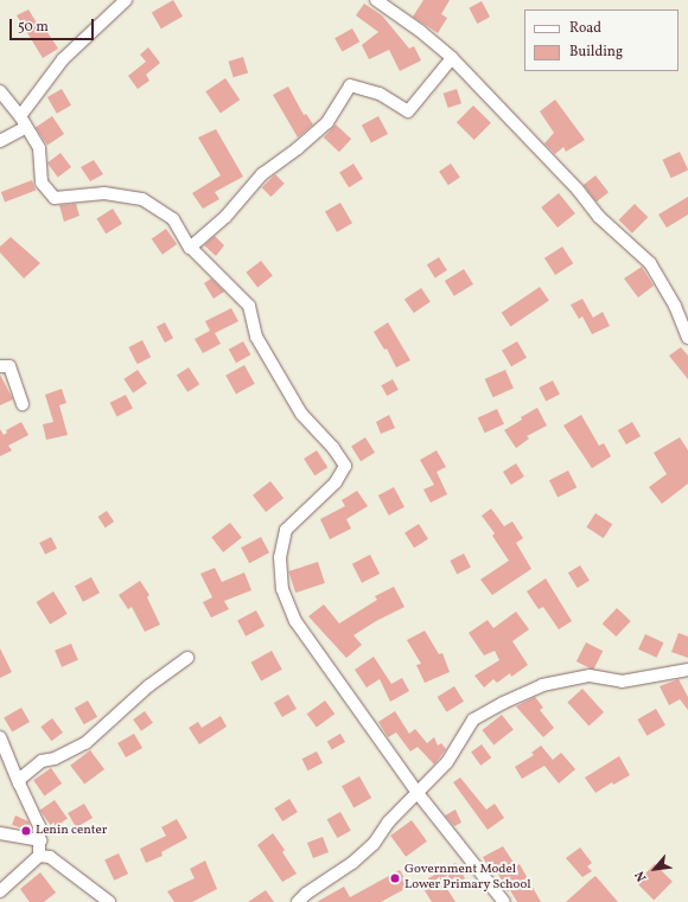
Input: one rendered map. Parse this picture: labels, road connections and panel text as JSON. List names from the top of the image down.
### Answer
{
  "places": ["Lenin center", "Government Model Lower Primary School"],
  "legend": ["Road", "Building"],
  "scale_bar": "50 m",
  "north": "bottom left"
}
